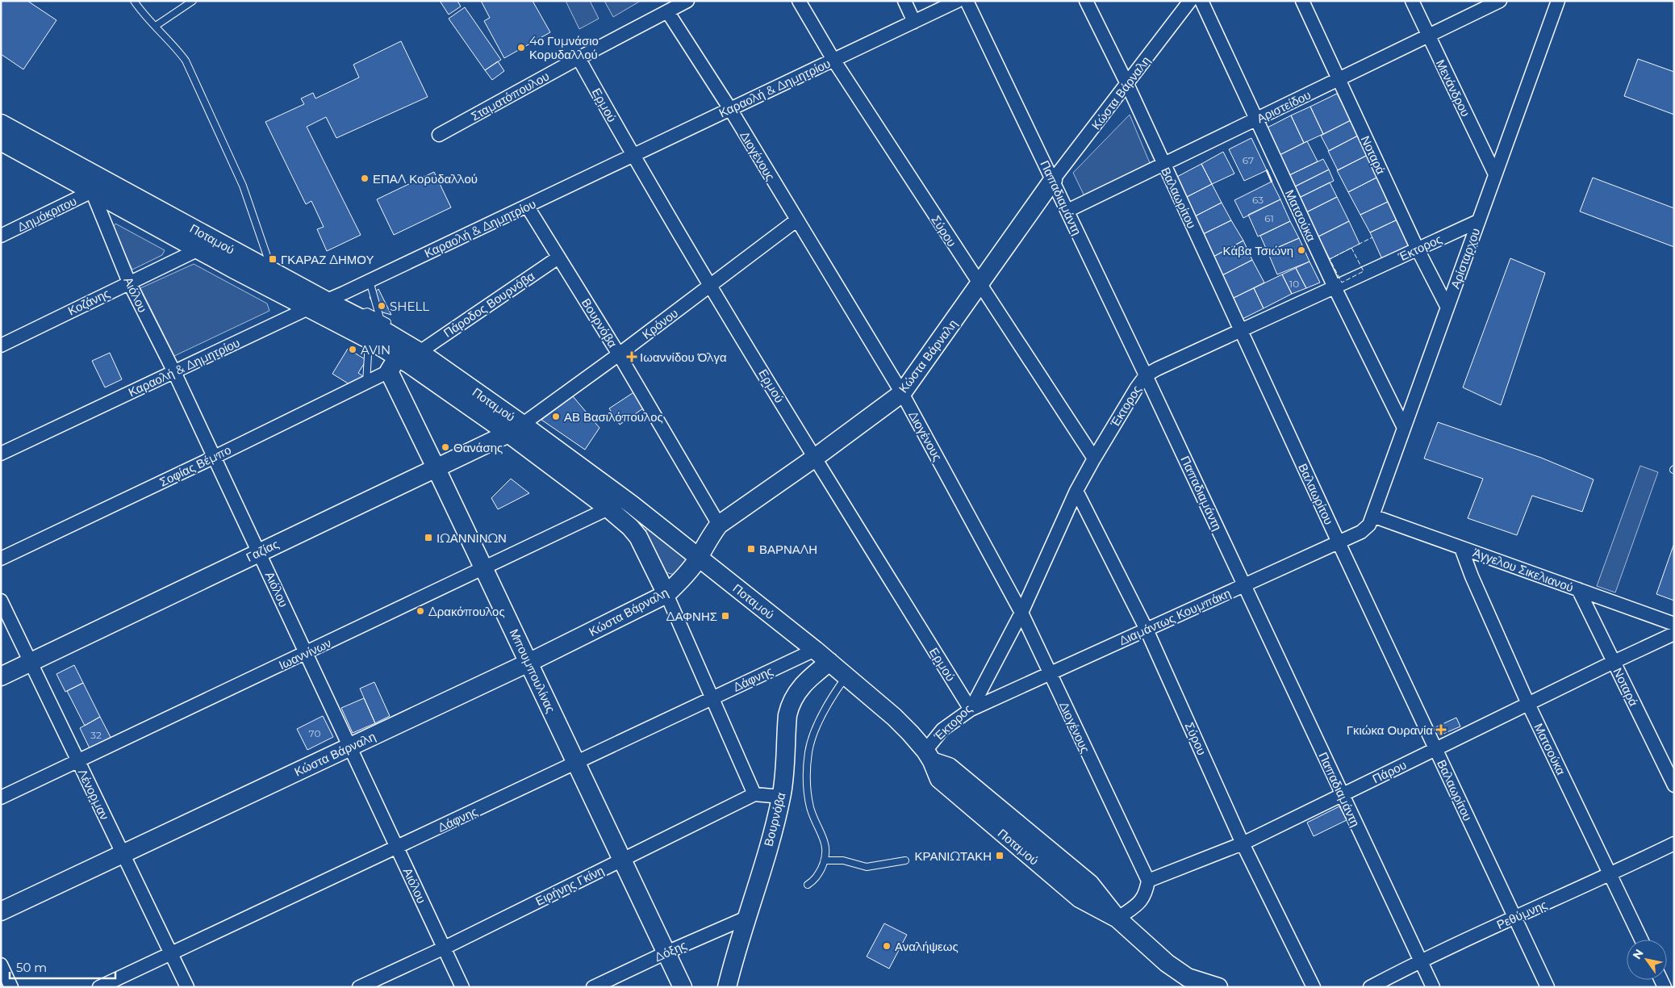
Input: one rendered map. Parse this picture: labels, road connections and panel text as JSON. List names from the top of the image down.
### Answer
{
  "streets": {
    "street": [
      "Καραολή & Δημητρίου",
      "Μενάνδρου",
      "Κώστα Βάρναλη",
      "Σταματόπουλου",
      "Ερμού",
      "Αριστείδου",
      "Νοταρά",
      "Διογένους",
      "Παπαδιαμάντη",
      "Βαλαωρίτου",
      "Δημόκριτου",
      "Ματσούκα",
      "Σύρου",
      "Ποταμού",
      "Έκτορος",
      "Αρίσταρχου",
      "Αιόλου",
      "Κοζάνης",
      "Πάροδος Βουρνόβα",
      "Βουρνόβα",
      "Κρόνου",
      "Σοφίας Βέμπο",
      "Γαζίας",
      "Άγγελου Σικελιανού",
      "Διαμάντως Κουμπάκη",
      "Ιωαννίνων",
      "Μπουμπουλίνας",
      "Δάφνης",
      "Πάρου",
      "Λένορμαν",
      "Ειρήνης Γκίνη",
      "Ρεθύμνης",
      "Δόξης"
    ]
  },
  "crossings": [
    ["Καραολή & Δημητρίου", "Ερμού"],
    ["Καραολή & Δημητρίου", "Διογένους"],
    ["Καραολή & Δημητρίου", "Σύρου"],
    ["Καραολή & Δημητρίου", "Ποταμού"],
    ["Καραολή & Δημητρίου", "Αιόλου"],
    ["Καραολή & Δημητρίου", "Βουρνόβα"],
    ["Μενάνδρου", "Αριστείδου"],
    ["Μενάνδρου", "Αρίσταρχου"],
    ["Κώστα Βάρναλη", "Ερμού"],
    ["Κώστα Βάρναλη", "Διογένους"],
    ["Κώστα Βάρναλη", "Παπαδιαμάντη"],
    ["Κώστα Βάρναλη", "Βαλαωρίτου"],
    ["Κώστα Βάρναλη", "Σύρου"],
    ["Κώστα Βάρναλη", "Ποταμού"],
    ["Κώστα Βάρναλη", "Αιόλου"],
    ["Κώστα Βάρναλη", "Βουρνόβα"],
    ["Κώστα Βάρναλη", "Μπουμπουλίνας"],
    ["Κώστα Βάρναλη", "Λένορμαν"],
    ["Σταματόπουλου", "Ερμού"],
    ["Σταματόπουλου", "Διογένους"],
    ["Ερμού", "Έκτορος"],
    ["Ερμού", "Κρόνου"],
    ["Ερμού", "Διαμάντως Κουμπάκη"],
    ["Αριστείδου", "Νοταρά"],
    ["Αριστείδου", "Παπαδιαμάντη"],
    ["Αριστείδου", "Βαλαωρίτου"],
    ["Αριστείδου", "Ματσούκα"],
    ["Νοταρά", "Έκτορος"],
    ["Νοταρά", "Αρίσταρχου"],
    ["Νοταρά", "Άγγελου Σικελιανού"],
    ["Νοταρά", "Πάρου"],
    ["Διογένους", "Έκτορος"],
    ["Διογένους", "Κρόνου"],
    ["Διογένους", "Διαμάντως Κουμπάκη"],
    ["Διογένους", "Πάρου"],
    ["Παπαδιαμάντη", "Έκτορος"],
    ["Παπαδιαμάντη", "Διαμάντως Κουμπάκη"],
    ["Παπαδιαμάντη", "Πάρου"],
    ["Παπαδιαμάντη", "Ρεθύμνης"],
    ["Βαλαωρίτου", "Έκτορος"],
    ["Βαλαωρίτου", "Διαμάντως Κουμπάκη"],
    ["Βαλαωρίτου", "Πάρου"],
    ["Βαλαωρίτου", "Ρεθύμνης"],
    ["Δημόκριτου", "Ποταμού"],
    ["Δημόκριτου", "Αιόλου"],
    ["Ματσούκα", "Έκτορος"],
    ["Ματσούκα", "Αρίσταρχου"],
    ["Ματσούκα", "Άγγελου Σικελιανού"],
    ["Ματσούκα", "Πάρου"],
    ["Ματσούκα", "Ρεθύμνης"],
    ["Σύρου", "Έκτορος"],
    ["Σύρου", "Διαμάντως Κουμπάκη"],
    ["Σύρου", "Πάρου"],
    ["Ποταμού", "Έκτορος"],
    ["Ποταμού", "Αιόλου"],
    ["Ποταμού", "Κοζάνης"],
    ["Ποταμού", "Πάροδος Βουρνόβα"],
    ["Ποταμού", "Βουρνόβα"],
    ["Ποταμού", "Κρόνου"],
    ["Ποταμού", "Σοφίας Βέμπο"],
    ["Ποταμού", "Γαζίας"],
    ["Ποταμού", "Ιωαννίνων"],
    ["Ποταμού", "Μπουμπουλίνας"],
    ["Ποταμού", "Δάφνης"],
    ["Έκτορος", "Αρίσταρχου"],
    ["Έκτορος", "Διαμάντως Κουμπάκη"],
    ["Αρίσταρχου", "Άγγελου Σικελιανού"],
    ["Αρίσταρχου", "Διαμάντως Κουμπάκη"],
    ["Αιόλου", "Κοζάνης"],
    ["Αιόλου", "Σοφίας Βέμπο"],
    ["Αιόλου", "Γαζίας"],
    ["Αιόλου", "Ιωαννίνων"],
    ["Αιόλου", "Δάφνης"],
    ["Αιόλου", "Ειρήνης Γκίνη"],
    ["Πάροδος Βουρνόβα", "Βουρνόβα"],
    ["Βουρνόβα", "Κρόνου"],
    ["Βουρνόβα", "Δόξης"],
    ["Κρόνου", "Γαζίας"],
    ["Σοφίας Βέμπο", "Μπουμπουλίνας"],
    ["Γαζίας", "Μπουμπουλίνας"],
    ["Γαζίας", "Λένορμαν"],
    ["Άγγελου Σικελιανού", "Διαμάντως Κουμπάκη"],
    ["Ιωαννίνων", "Μπουμπουλίνας"],
    ["Ιωαννίνων", "Λένορμαν"],
    ["Μπουμπουλίνας", "Δάφνης"],
    ["Μπουμπουλίνας", "Ειρήνης Γκίνη"],
    ["Μπουμπουλίνας", "Δόξης"],
    ["Δάφνης", "Λένορμαν"]
  ],
  "places": {
    "other": [
      "4ο Γυμνάσιο Κορυδαλλού",
      "ΕΠΑΛ Κορυδαλλού",
      "Κάβα Τσιώνη",
      "SHELL",
      "AVIN",
      "ΑΒ Βασιλόπουλος",
      "Θανάσης",
      "Δρακόπουλος",
      "Αναλήψεως"
    ],
    "transit": [
      "ΓΚΑΡΑΖ ΔΗΜΟΥ",
      "ΙΩΑΝΝΙΝΩΝ",
      "ΒΑΡΝΑΛΗ",
      "ΔΑΦΝΗΣ",
      "ΚΡΑΝΙΩΤΑΚΗ"
    ],
    "health": ["Ιωαννίδου Όλγα", "Γκιώκα Ουρανία"]
  },
  "house_numbers": [
    "67",
    "63",
    "61",
    "10",
    "70",
    "32"
  ],
  "scale_bar": "50 m",
  "north": "top left"
}
